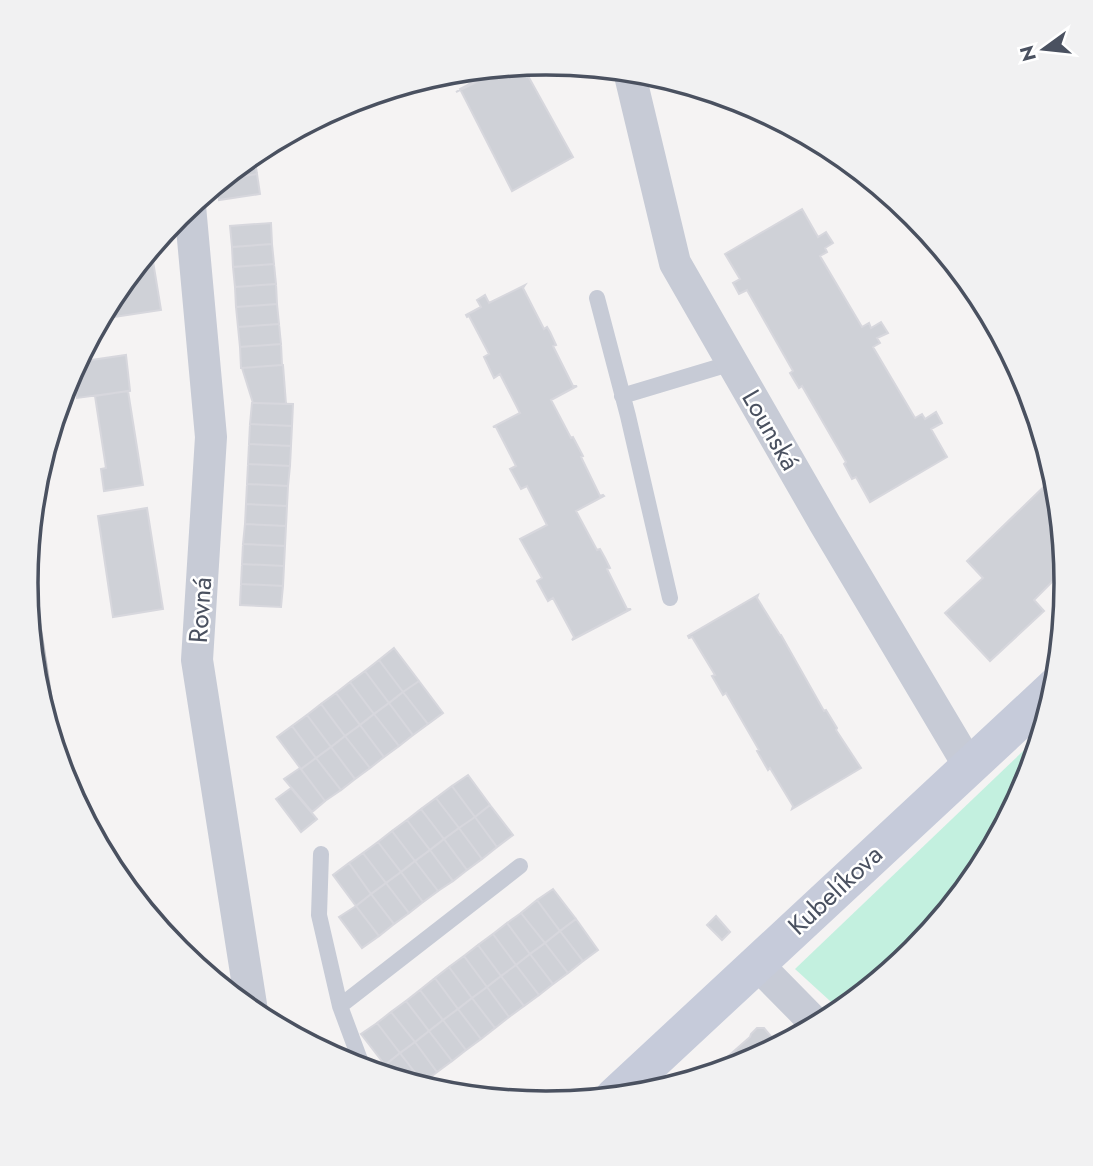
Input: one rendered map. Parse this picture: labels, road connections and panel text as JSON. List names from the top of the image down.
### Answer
{
  "streets": {
    "street": ["Lounská", "Rovná", "Kubelíkova"]
  },
  "crossings": [
    ["Lounská", "Kubelíkova"]
  ],
  "north": "left"
}
